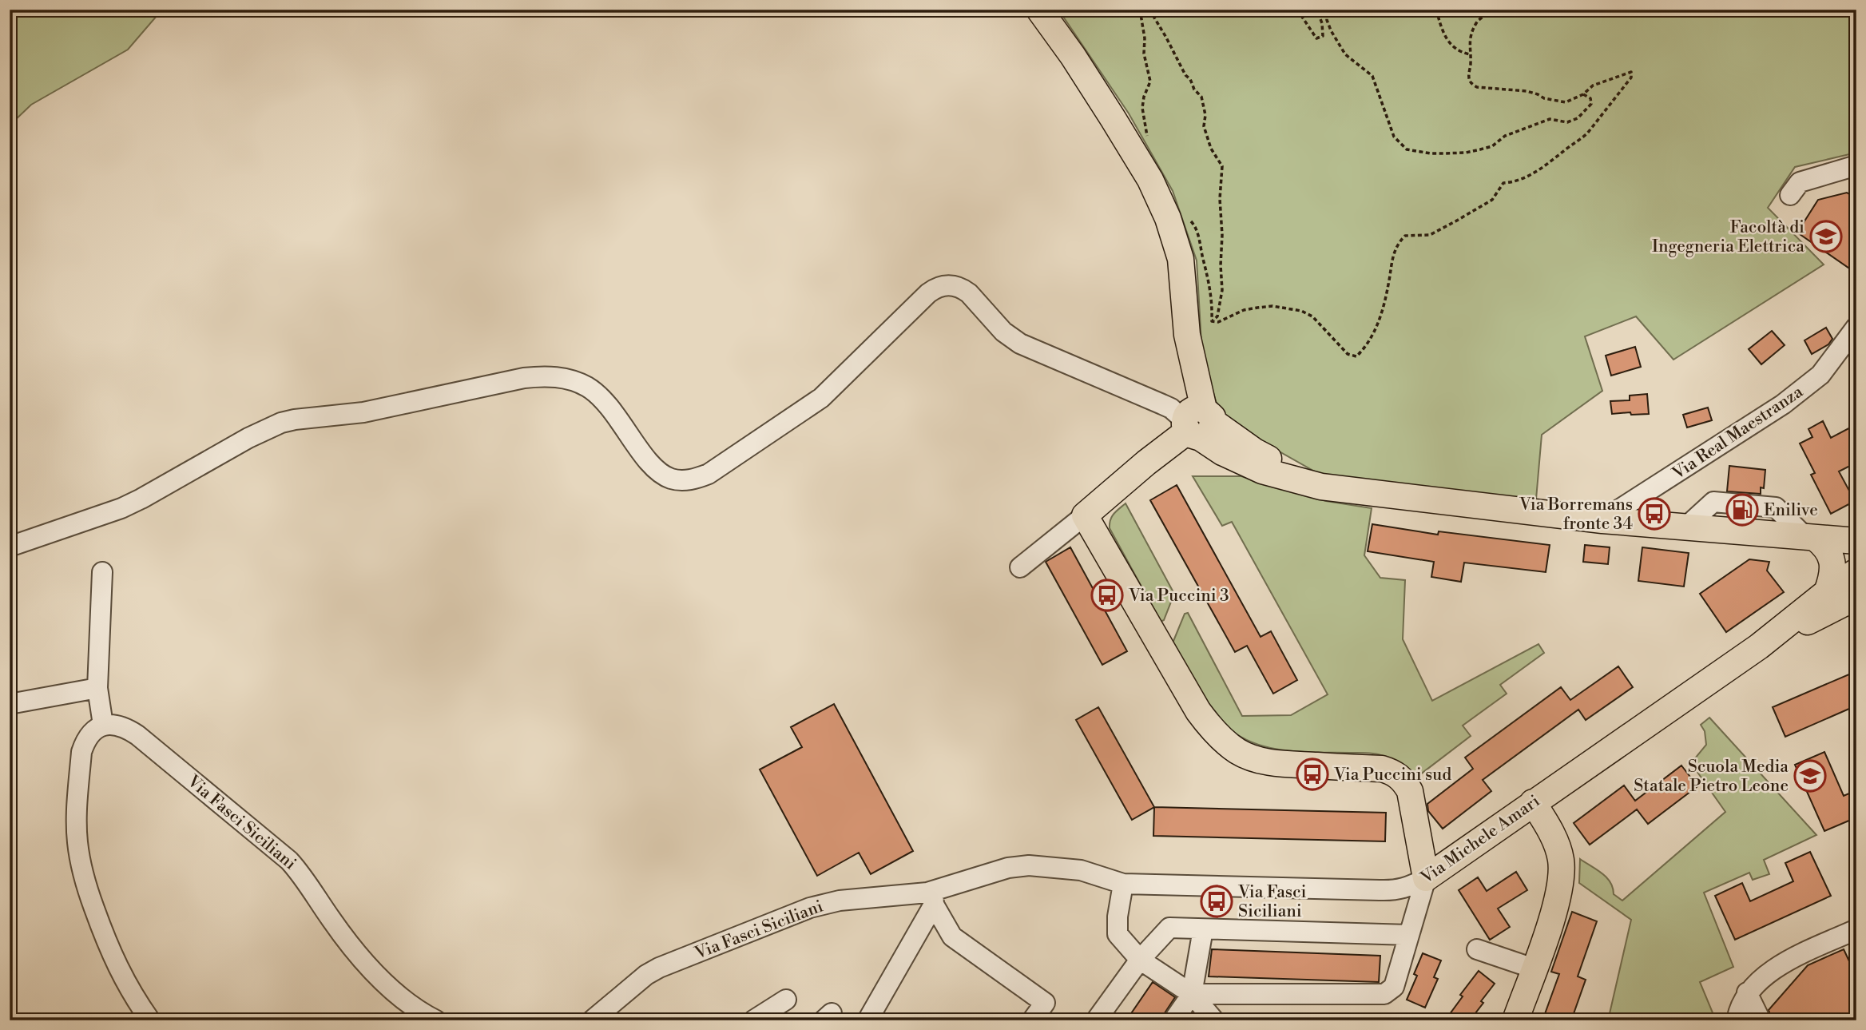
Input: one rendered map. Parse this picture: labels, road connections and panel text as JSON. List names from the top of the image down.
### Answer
{
  "streets": {
    "main road": ["Via Michele Amari"],
    "street": ["Via Real Maestranza", "Via Fasci Siciliani"]
  },
  "crossings": [
    ["Via Fasci Siciliani", "Via Michele Amari"]
  ],
  "places": {
    "school or university": ["Facoltà di Ingegneria Elettrica", "Scuola Media Statale Pietro Leone"],
    "fuel station": ["Enilive"],
    "bus stop": [
      "Via Borremans fronte 34",
      "Via Puccini 3",
      "Via Puccini sud",
      "Via Fasci Siciliani"
    ]
  }
}
